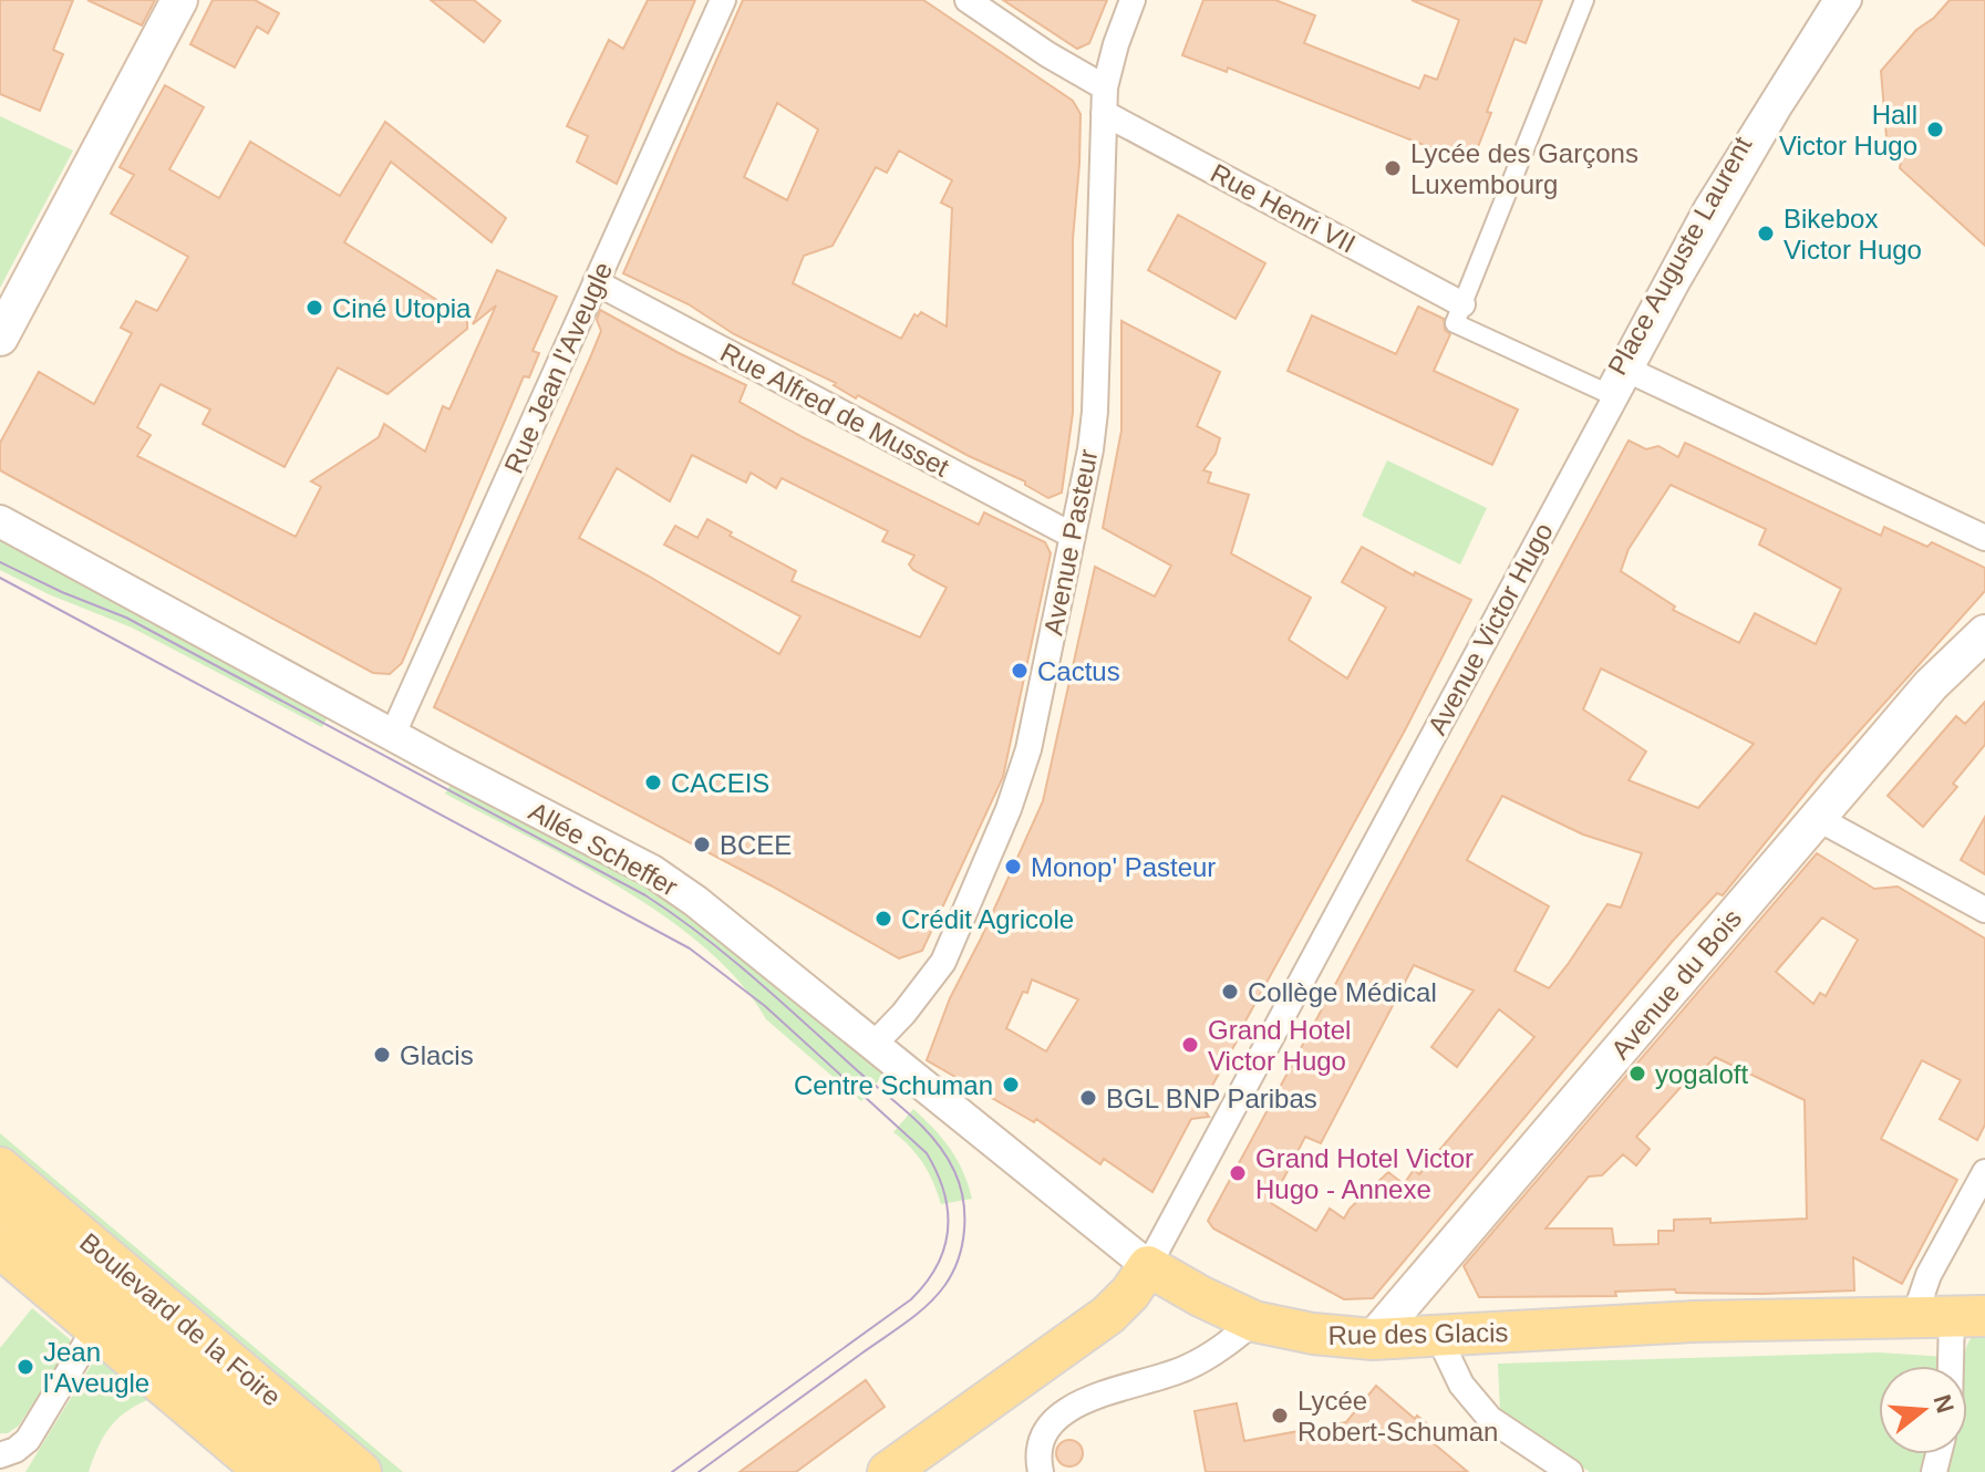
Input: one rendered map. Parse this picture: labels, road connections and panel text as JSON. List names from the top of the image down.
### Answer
{
  "streets": {
    "main road": ["Avenue du Bois", "Boulevard de la Foire", "Rue des Glacis"],
    "street": [
      "Rue Henri VII",
      "Place Auguste Laurent",
      "Rue Jean l'Aveugle",
      "Rue Alfred de Musset",
      "Avenue Pasteur",
      "Avenue Victor Hugo",
      "Allée Scheffer"
    ]
  },
  "crossings": [
    ["Rue Henri VII", "Place Auguste Laurent"],
    ["Rue Henri VII", "Avenue Pasteur"],
    ["Rue Jean l'Aveugle", "Rue Alfred de Musset"],
    ["Rue Jean l'Aveugle", "Allée Scheffer"],
    ["Rue Alfred de Musset", "Avenue Pasteur"],
    ["Avenue Pasteur", "Allée Scheffer"],
    ["Avenue Victor Hugo", "Allée Scheffer"],
    ["Avenue Victor Hugo", "Rue des Glacis"],
    ["Allée Scheffer", "Rue des Glacis"],
    ["Avenue du Bois", "Rue des Glacis"]
  ],
  "places": [
    "Hall Victor Hugo",
    "Lycée des Garçons Luxembourg",
    "Bikebox Victor Hugo",
    "Ciné Utopia",
    "Cactus",
    "CACEIS",
    "BCEE",
    "Monop' Pasteur",
    "Crédit Agricole",
    "Collège Médical",
    "Grand Hotel Victor Hugo",
    "Glacis",
    "yogaloft",
    "Centre Schuman",
    "BGL BNP Paribas",
    "Grand Hotel Victor Hugo - Annexe",
    "Jean l'Aveugle",
    "Lycée Robert-Schuman"
  ],
  "north": "right"
}
